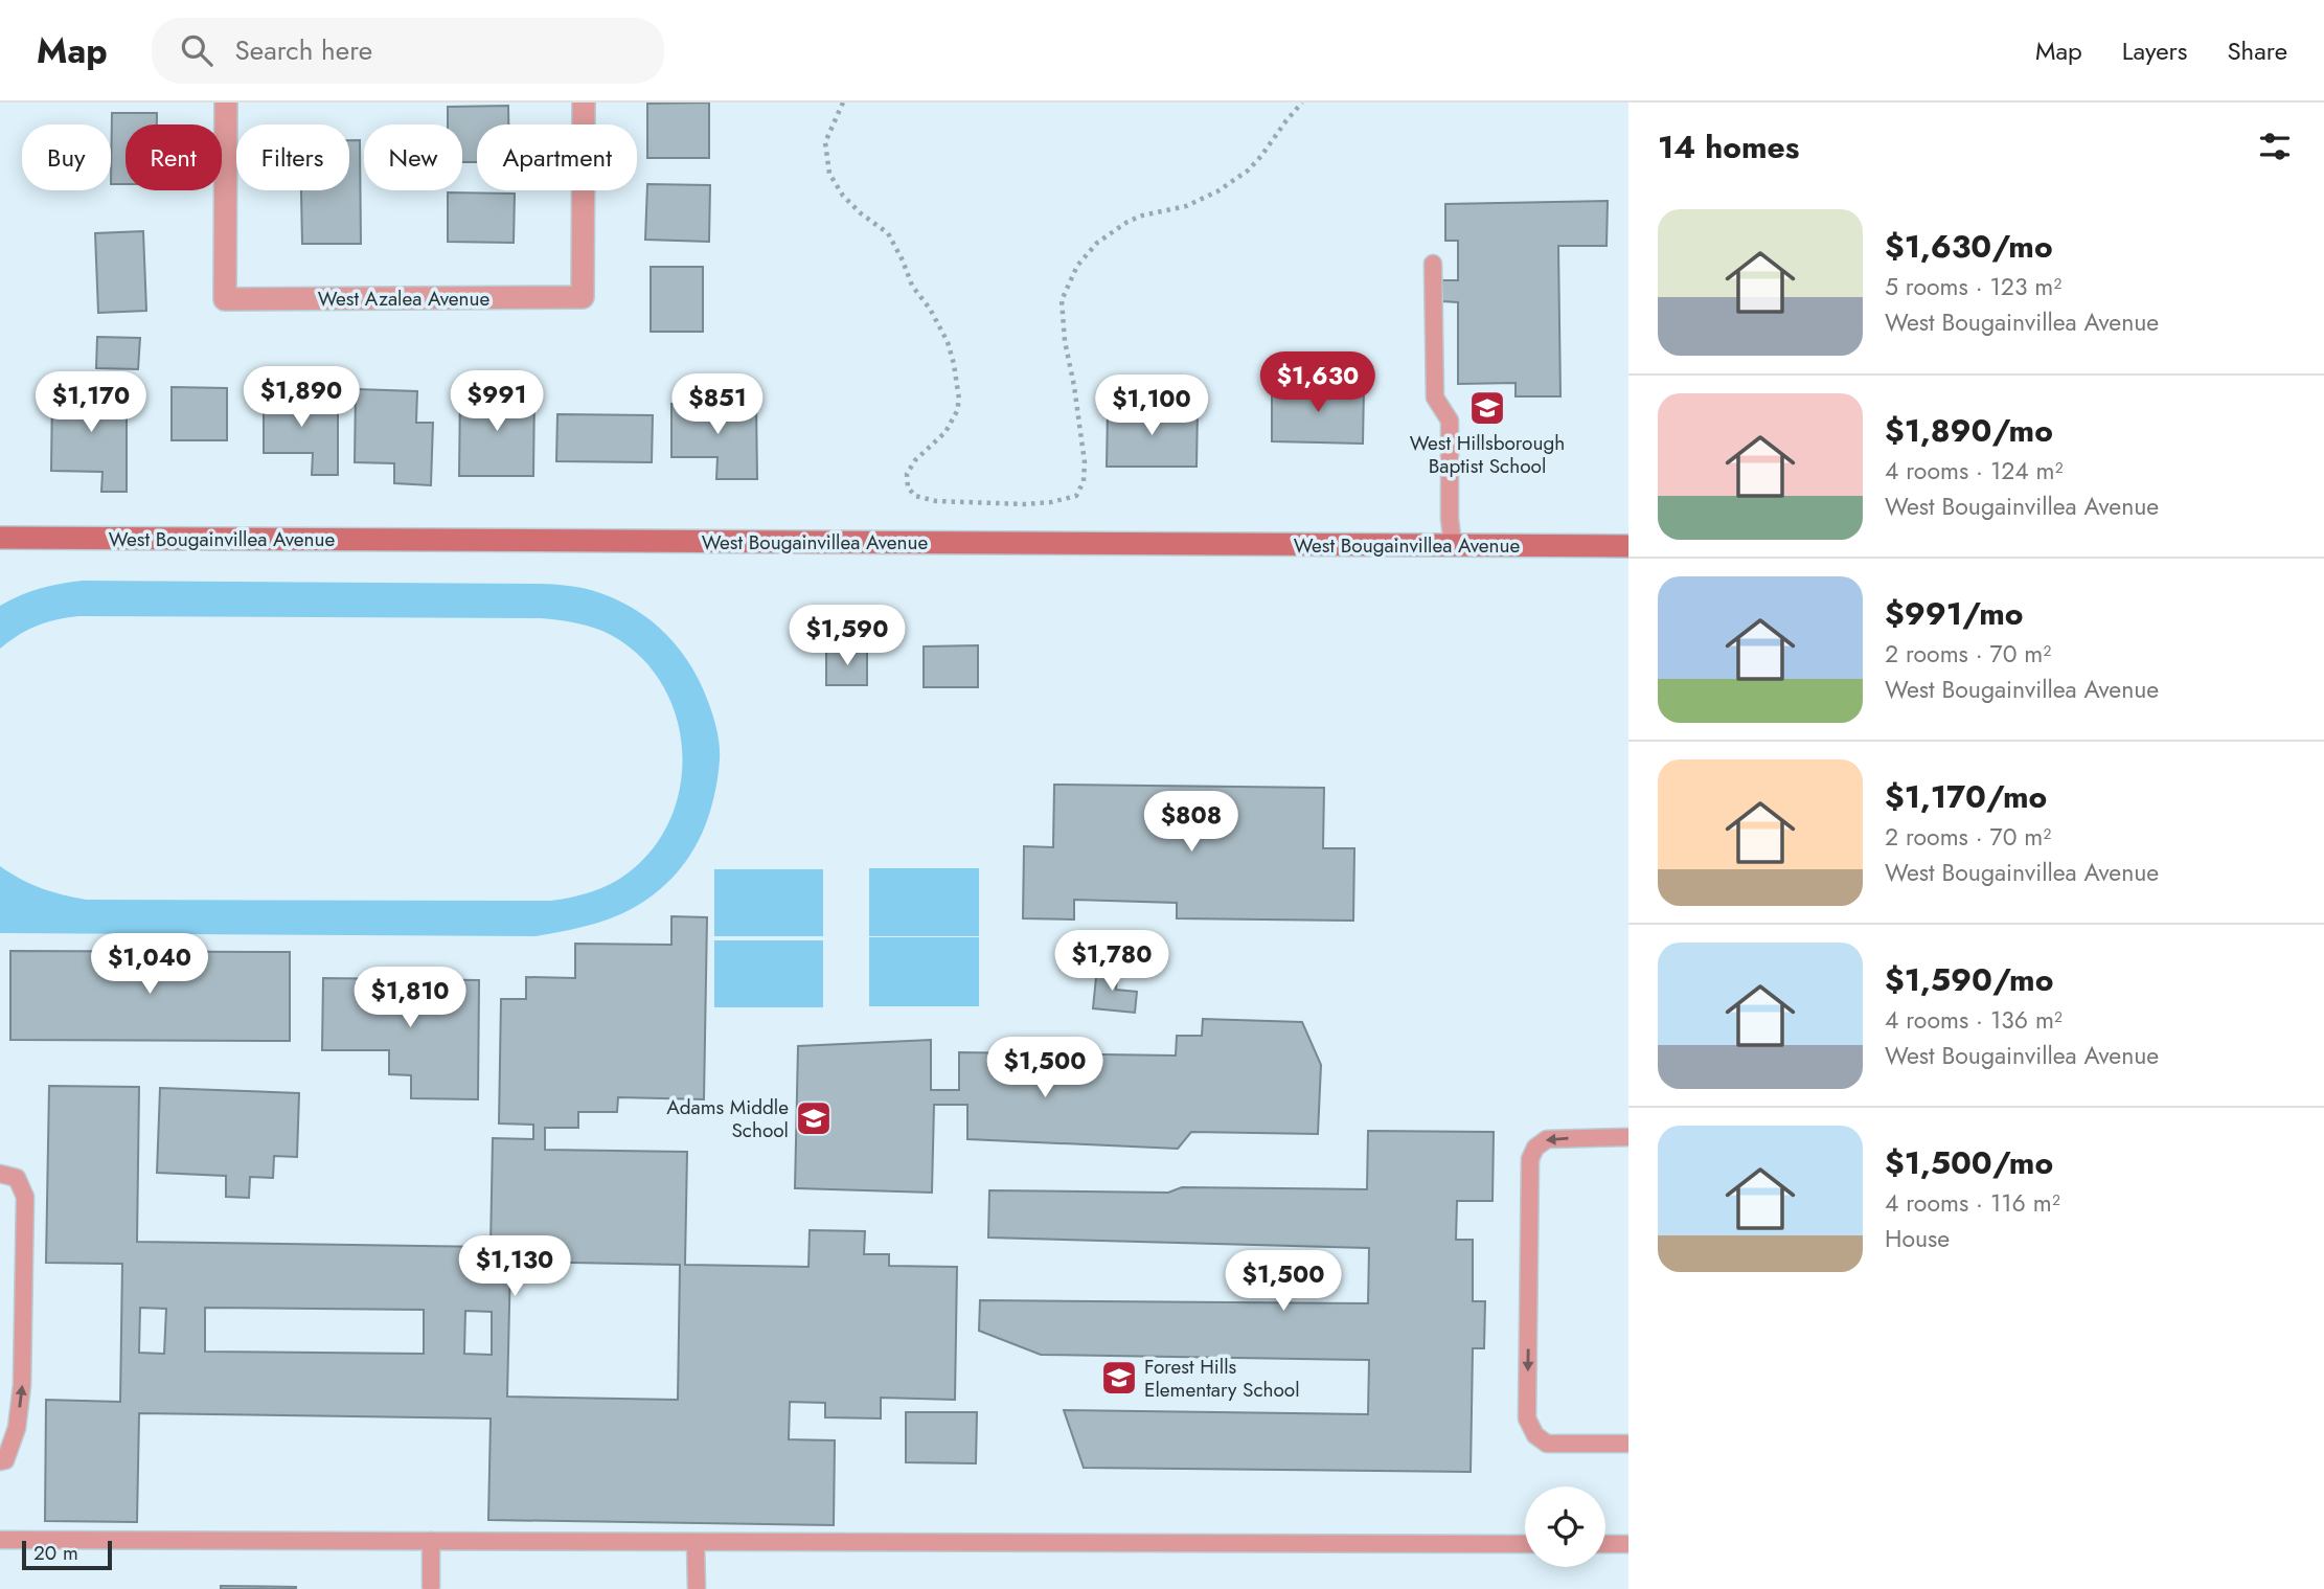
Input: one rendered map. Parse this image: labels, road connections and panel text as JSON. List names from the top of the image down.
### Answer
{
  "streets": {
    "street": ["West Azalea Avenue", "West Bougainvillea Avenue"]
  },
  "places": {
    "school or university": ["West Hillsborough Baptist School", "Adams Middle School", "Forest Hills Elementary School"]
  },
  "scale_bar": "20 m",
  "page": {
    "header": "Map",
    "search": "Search here",
    "nav": ["Map", "Layers", "Share"],
    "heading": "14 homes",
    "chip": [
      "Buy",
      "Rent",
      "Filters",
      "New",
      "Apartment"
    ],
    "list": [
      {
        "name": "$1,630/mo",
        "note": "5 rooms · 123 m² · West Bougainvillea Avenue"
      },
      {
        "name": "$1,890/mo",
        "note": "4 rooms · 124 m² · West Bougainvillea Avenue"
      },
      {
        "name": "$991/mo",
        "note": "2 rooms · 70 m² · West Bougainvillea Avenue"
      },
      {
        "name": "$1,170/mo",
        "note": "2 rooms · 70 m² · West Bougainvillea Avenue"
      },
      {
        "name": "$1,590/mo",
        "note": "4 rooms · 136 m² · West Bougainvillea Avenue"
      },
      {
        "name": "$1,500/mo",
        "note": "4 rooms · 116 m² · House"
      }
    ],
    "price": [
      "$1,630",
      "$1,890",
      "$991",
      "$1,170",
      "$851",
      "$1,100",
      "$1,590",
      "$808",
      "$1,780",
      "$1,040",
      "$1,810",
      "$1,500",
      "$1,130",
      "$1,500"
    ],
    "scale": "20 m"
  }
}
